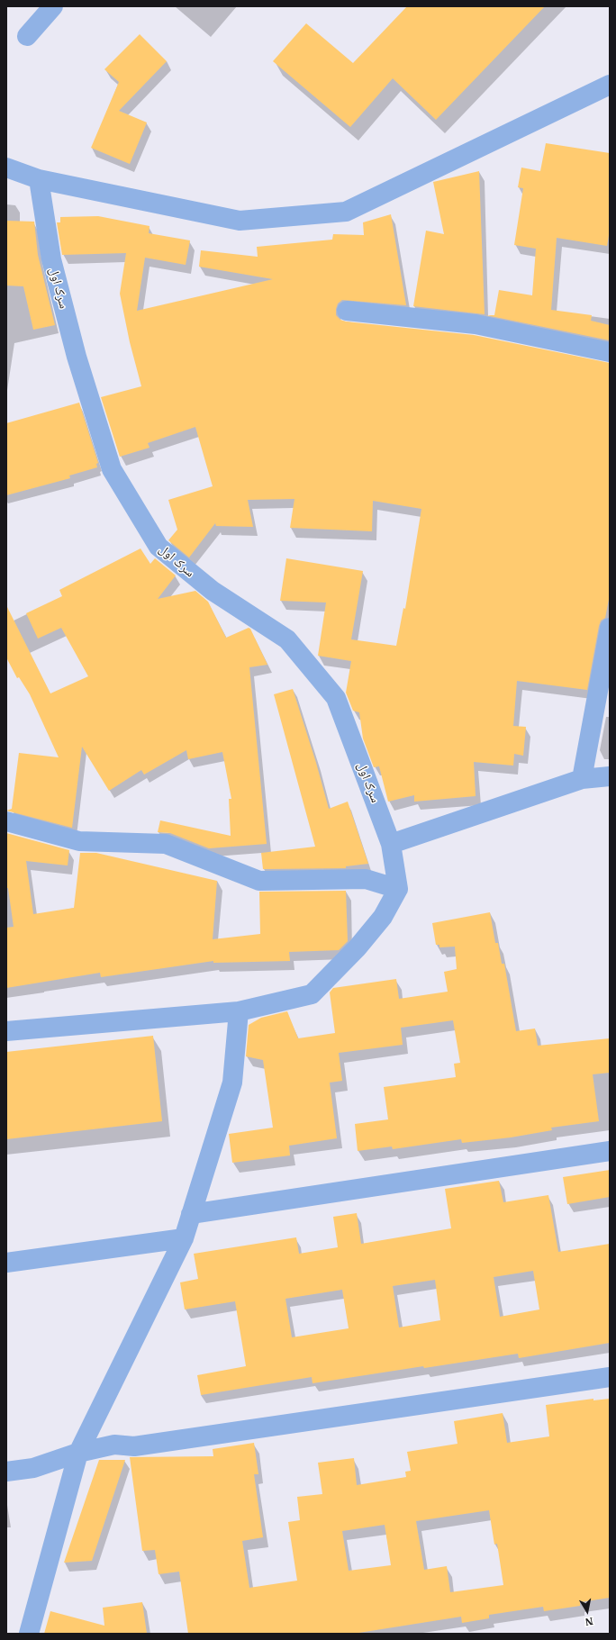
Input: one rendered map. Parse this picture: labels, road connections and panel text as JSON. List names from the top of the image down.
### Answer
{
  "streets": {
    "street": ["سرک اول"]
  },
  "north": "bottom"
}
